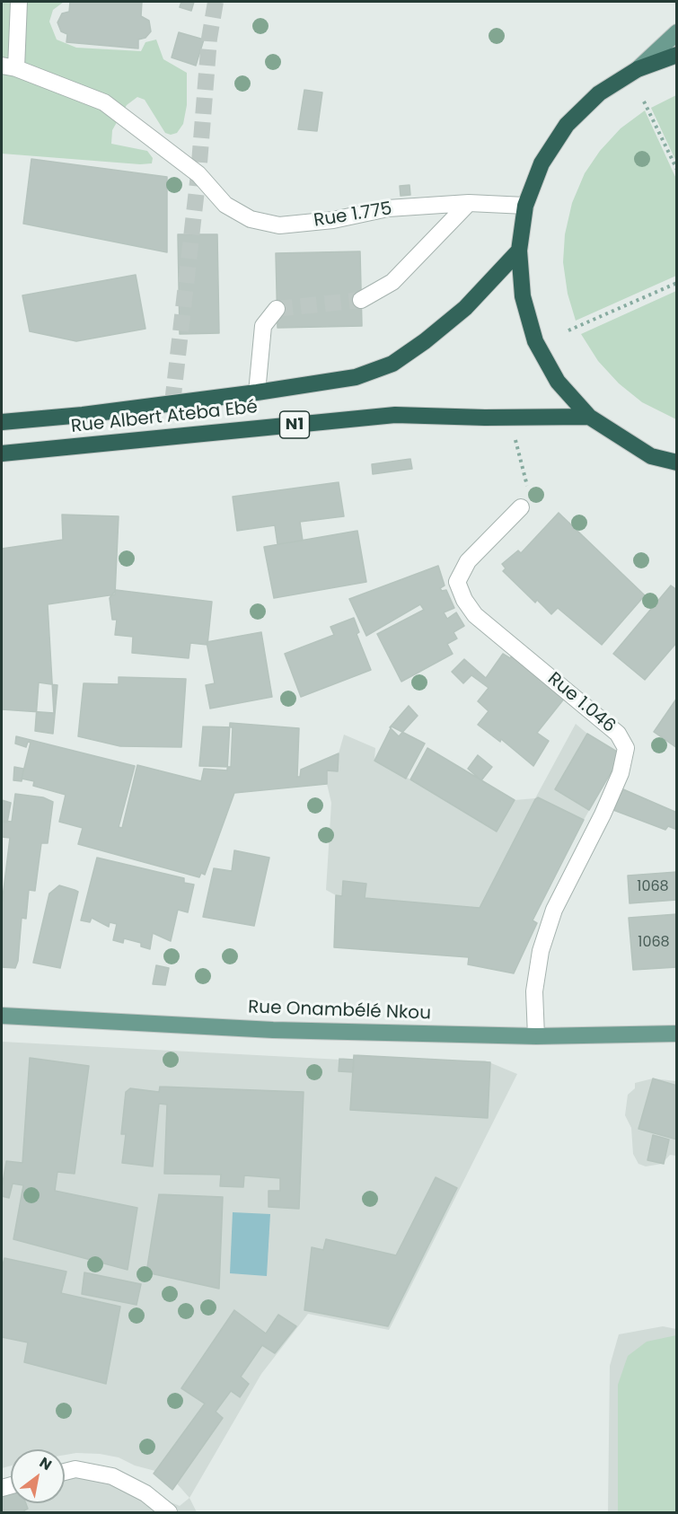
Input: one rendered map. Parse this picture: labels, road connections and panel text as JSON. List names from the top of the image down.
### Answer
{
  "streets": {
    "highway": ["Rue Albert Ateba Ebé", "N1"],
    "main road": ["Rue Onambélé Nkou"],
    "street": ["Rue 1.775", "Rue 1.046"]
  },
  "crossings": [
    ["Rue 1.046", "Rue Onambélé Nkou"]
  ],
  "house_numbers": ["1068", "1068"],
  "north": "top right"
}
